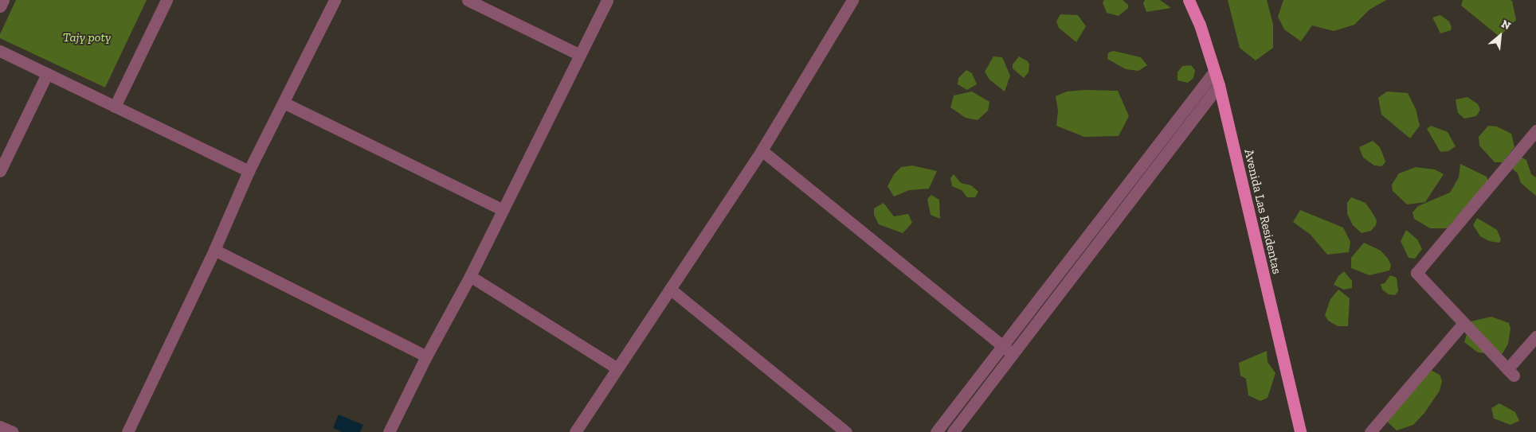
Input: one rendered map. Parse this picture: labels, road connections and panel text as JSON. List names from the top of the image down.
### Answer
{
  "streets": {
    "main road": ["Avenida Las Residentas"]
  },
  "parks": ["Tajy poty"],
  "north": "top right"
}
